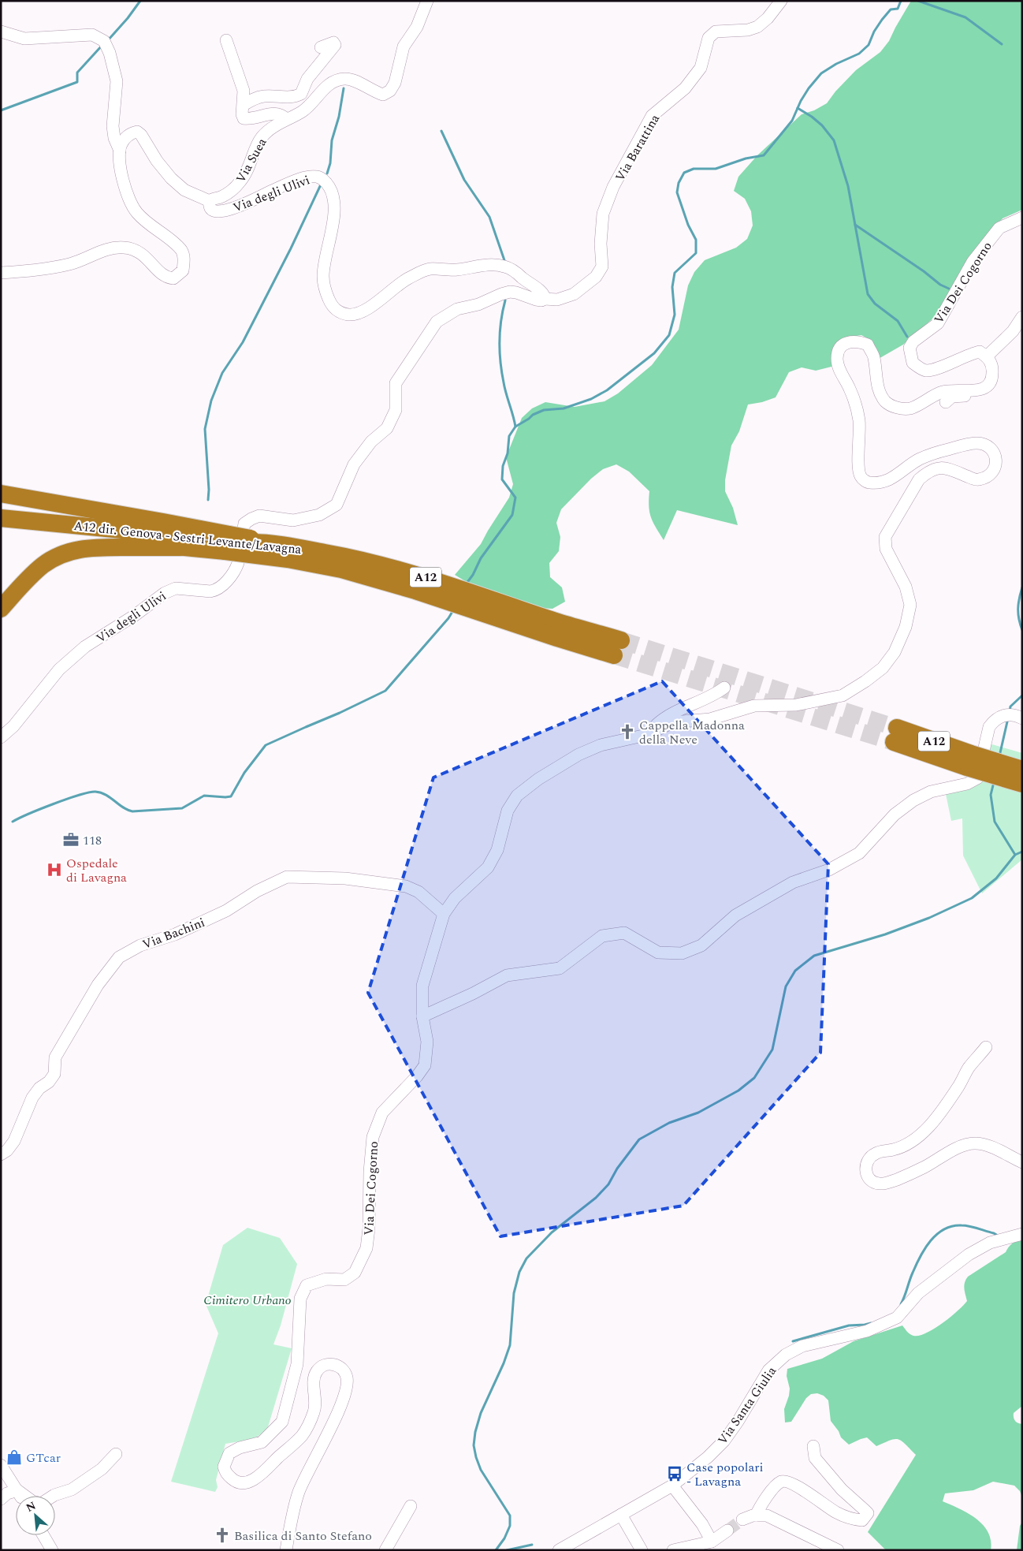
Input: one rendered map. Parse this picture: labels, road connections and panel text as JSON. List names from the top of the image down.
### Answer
{
  "streets": {
    "highway": ["A12 dir. Genova - Sestri Levante/Lavagna", "A12"],
    "street": [
      "Via Barattina",
      "Via Suea",
      "Via degli Ulivi",
      "Via Dei Cogorno",
      "Via Bachini",
      "Via Santa Giulia"
    ]
  },
  "crossings": [
    ["Via Barattina", "Via degli Ulivi"],
    ["Via Suea", "Via degli Ulivi"],
    ["Via Dei Cogorno", "Via Bachini"],
    ["A12 dir. Genova - Sestri Levante/Lavagna", "A12"]
  ],
  "parks": ["Cimitero Urbano"],
  "places": {
    "church": ["Cappella Madonna della Neve", "Basilica di Santo Stefano"],
    "office": ["118"],
    "hospital": ["Ospedale di Lavagna"],
    "shop": ["GTcar"],
    "bus stop": ["Case popolari - Lavagna"]
  },
  "north": "top left"
}
